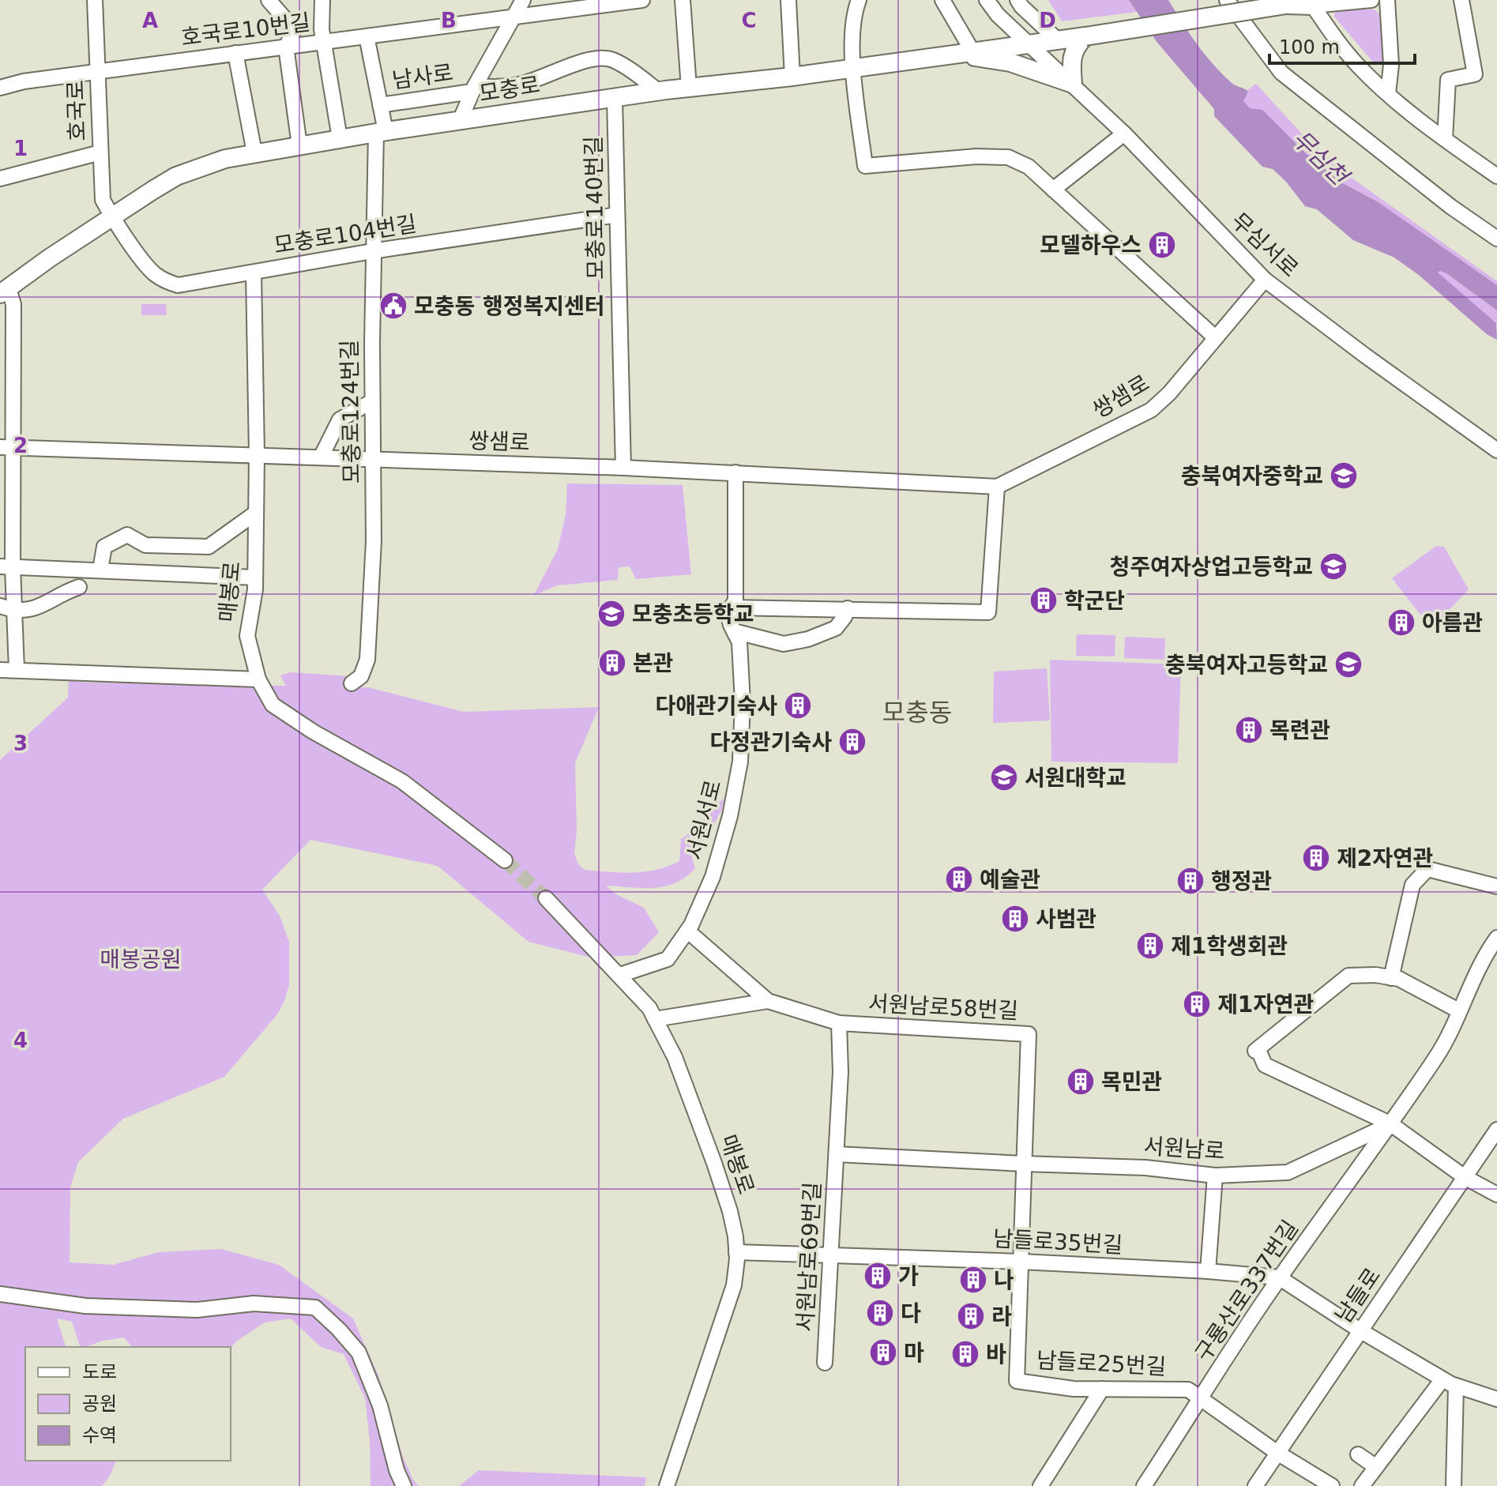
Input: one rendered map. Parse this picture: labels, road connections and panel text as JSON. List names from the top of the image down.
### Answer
{
  "streets": {
    "main road": ["모충로"],
    "street": [
      "호국로10번길",
      "남사로",
      "호국로",
      "모충로140번길",
      "모충로104번길",
      "무심서로",
      "쌍샘로",
      "모충로124번길",
      "매봉로",
      "서원서로",
      "서원남로58번길",
      "서원남로",
      "남들로35번길",
      "서원남로69번길",
      "구룡산로337번길",
      "남들로",
      "남들로25번길"
    ]
  },
  "crossings": [
    ["호국로10번길", "남사로"],
    ["호국로10번길", "호국로"],
    ["호국로10번길", "모충로124번길"],
    ["남사로", "모충로"],
    ["남사로", "모충로124번길"],
    ["모충로", "호국로"],
    ["모충로", "모충로140번길"],
    ["모충로", "모충로104번길"],
    ["모충로", "무심서로"],
    ["모충로", "모충로124번길"],
    ["호국로", "모충로104번길"],
    ["모충로140번길", "모충로104번길"],
    ["모충로140번길", "쌍샘로"],
    ["모충로104번길", "모충로124번길"],
    ["모충로104번길", "매봉로"],
    ["무심서로", "쌍샘로"],
    ["쌍샘로", "모충로124번길"],
    ["쌍샘로", "매봉로"],
    ["쌍샘로", "서원서로"],
    ["매봉로", "서원서로"],
    ["매봉로", "남들로35번길"],
    ["서원남로58번길", "서원남로"],
    ["서원남로58번길", "서원남로69번길"],
    ["서원남로", "서원남로69번길"],
    ["서원남로", "구룡산로337번길"],
    ["남들로35번길", "서원남로69번길"],
    ["남들로35번길", "구룡산로337번길"],
    ["남들로35번길", "남들로"],
    ["남들로35번길", "남들로25번길"],
    ["구룡산로337번길", "남들로25번길"],
    ["남들로", "남들로25번길"]
  ],
  "districts": ["모충동"],
  "water": ["무심천"],
  "parks": ["매봉공원"],
  "places": {
    "building": [
      "모델하우스",
      "학군단",
      "아름관",
      "본관",
      "다애관기숙사",
      "목련관",
      "다정관기숙사",
      "제2자연관",
      "예술관",
      "행정관",
      "사범관",
      "제1학생회관",
      "제1자연관",
      "목민관",
      "가",
      "나",
      "다",
      "라",
      "마",
      "바"
    ],
    "public building": ["모충동 행정복지센터"],
    "school or university": [
      "충북여자중학교",
      "청주여자상업고등학교",
      "모충초등학교",
      "충북여자고등학교",
      "서원대학교"
    ]
  },
  "legend": ["도로", "공원", "수역"],
  "scale_bar": "100 m",
  "grid": {
    "columns": [
      "A",
      "B",
      "C",
      "D"
    ],
    "rows": [
      "1",
      "2",
      "3",
      "4"
    ]
  }
}
